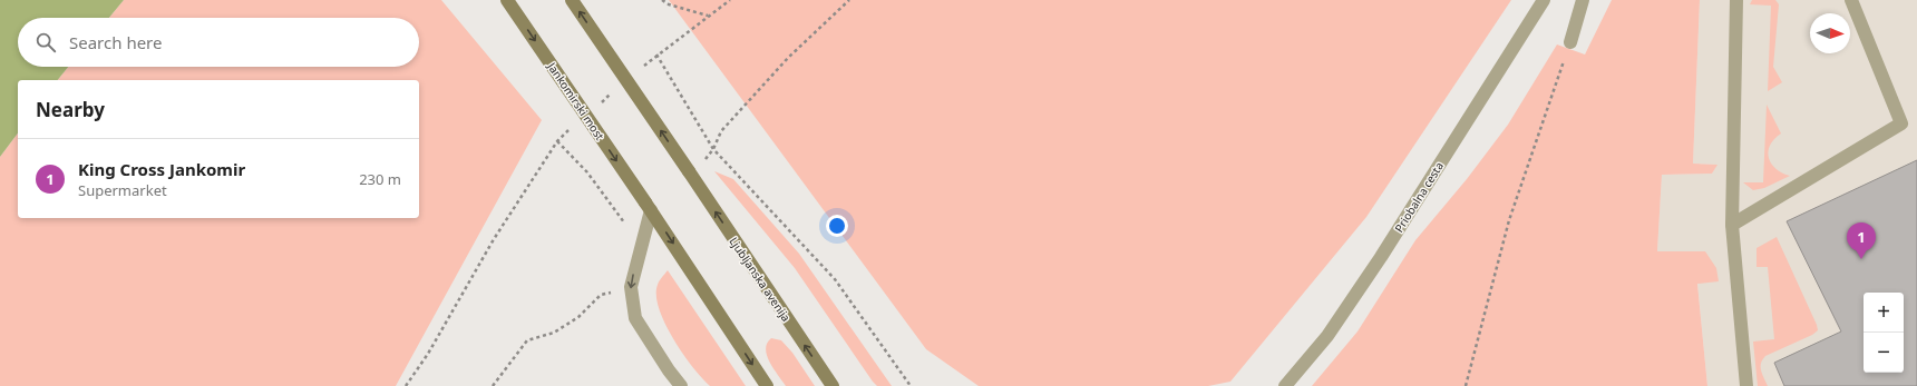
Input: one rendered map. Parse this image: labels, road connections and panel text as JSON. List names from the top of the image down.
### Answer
{
  "streets": {
    "main road": ["Jankomirski most", "Ljubljanska avenija"],
    "street": ["Priobalna cesta"]
  },
  "one_way": ["Jankomirski most"],
  "north": "right",
  "page": {
    "search": "Search here",
    "heading": "Nearby",
    "list": [
      {
        "mark": "1",
        "name": "King Cross Jankomir",
        "note": "Supermarket",
        "value": "230 m"
      }
    ],
    "pins": "1",
    "map_buttons": ["+", "−"]
  }
}
